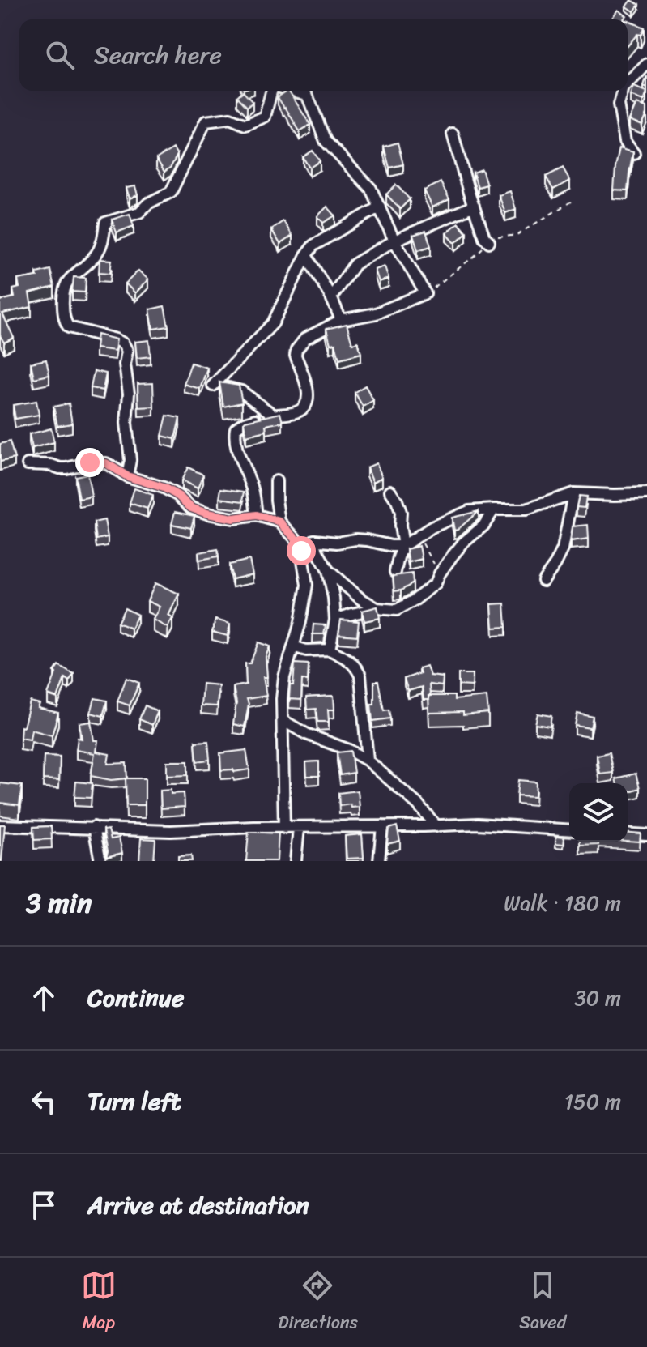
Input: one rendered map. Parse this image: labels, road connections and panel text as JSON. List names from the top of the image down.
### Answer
{
  "page": {
    "search": "Search here",
    "heading": ["3 min", "Walk · 180 m"],
    "list": [
      ["Continue", "30 m"],
      ["Turn left", "150 m"],
      "Arrive at destination"
    ],
    "nav": ["Map", "Directions", "Saved"]
  }
}
